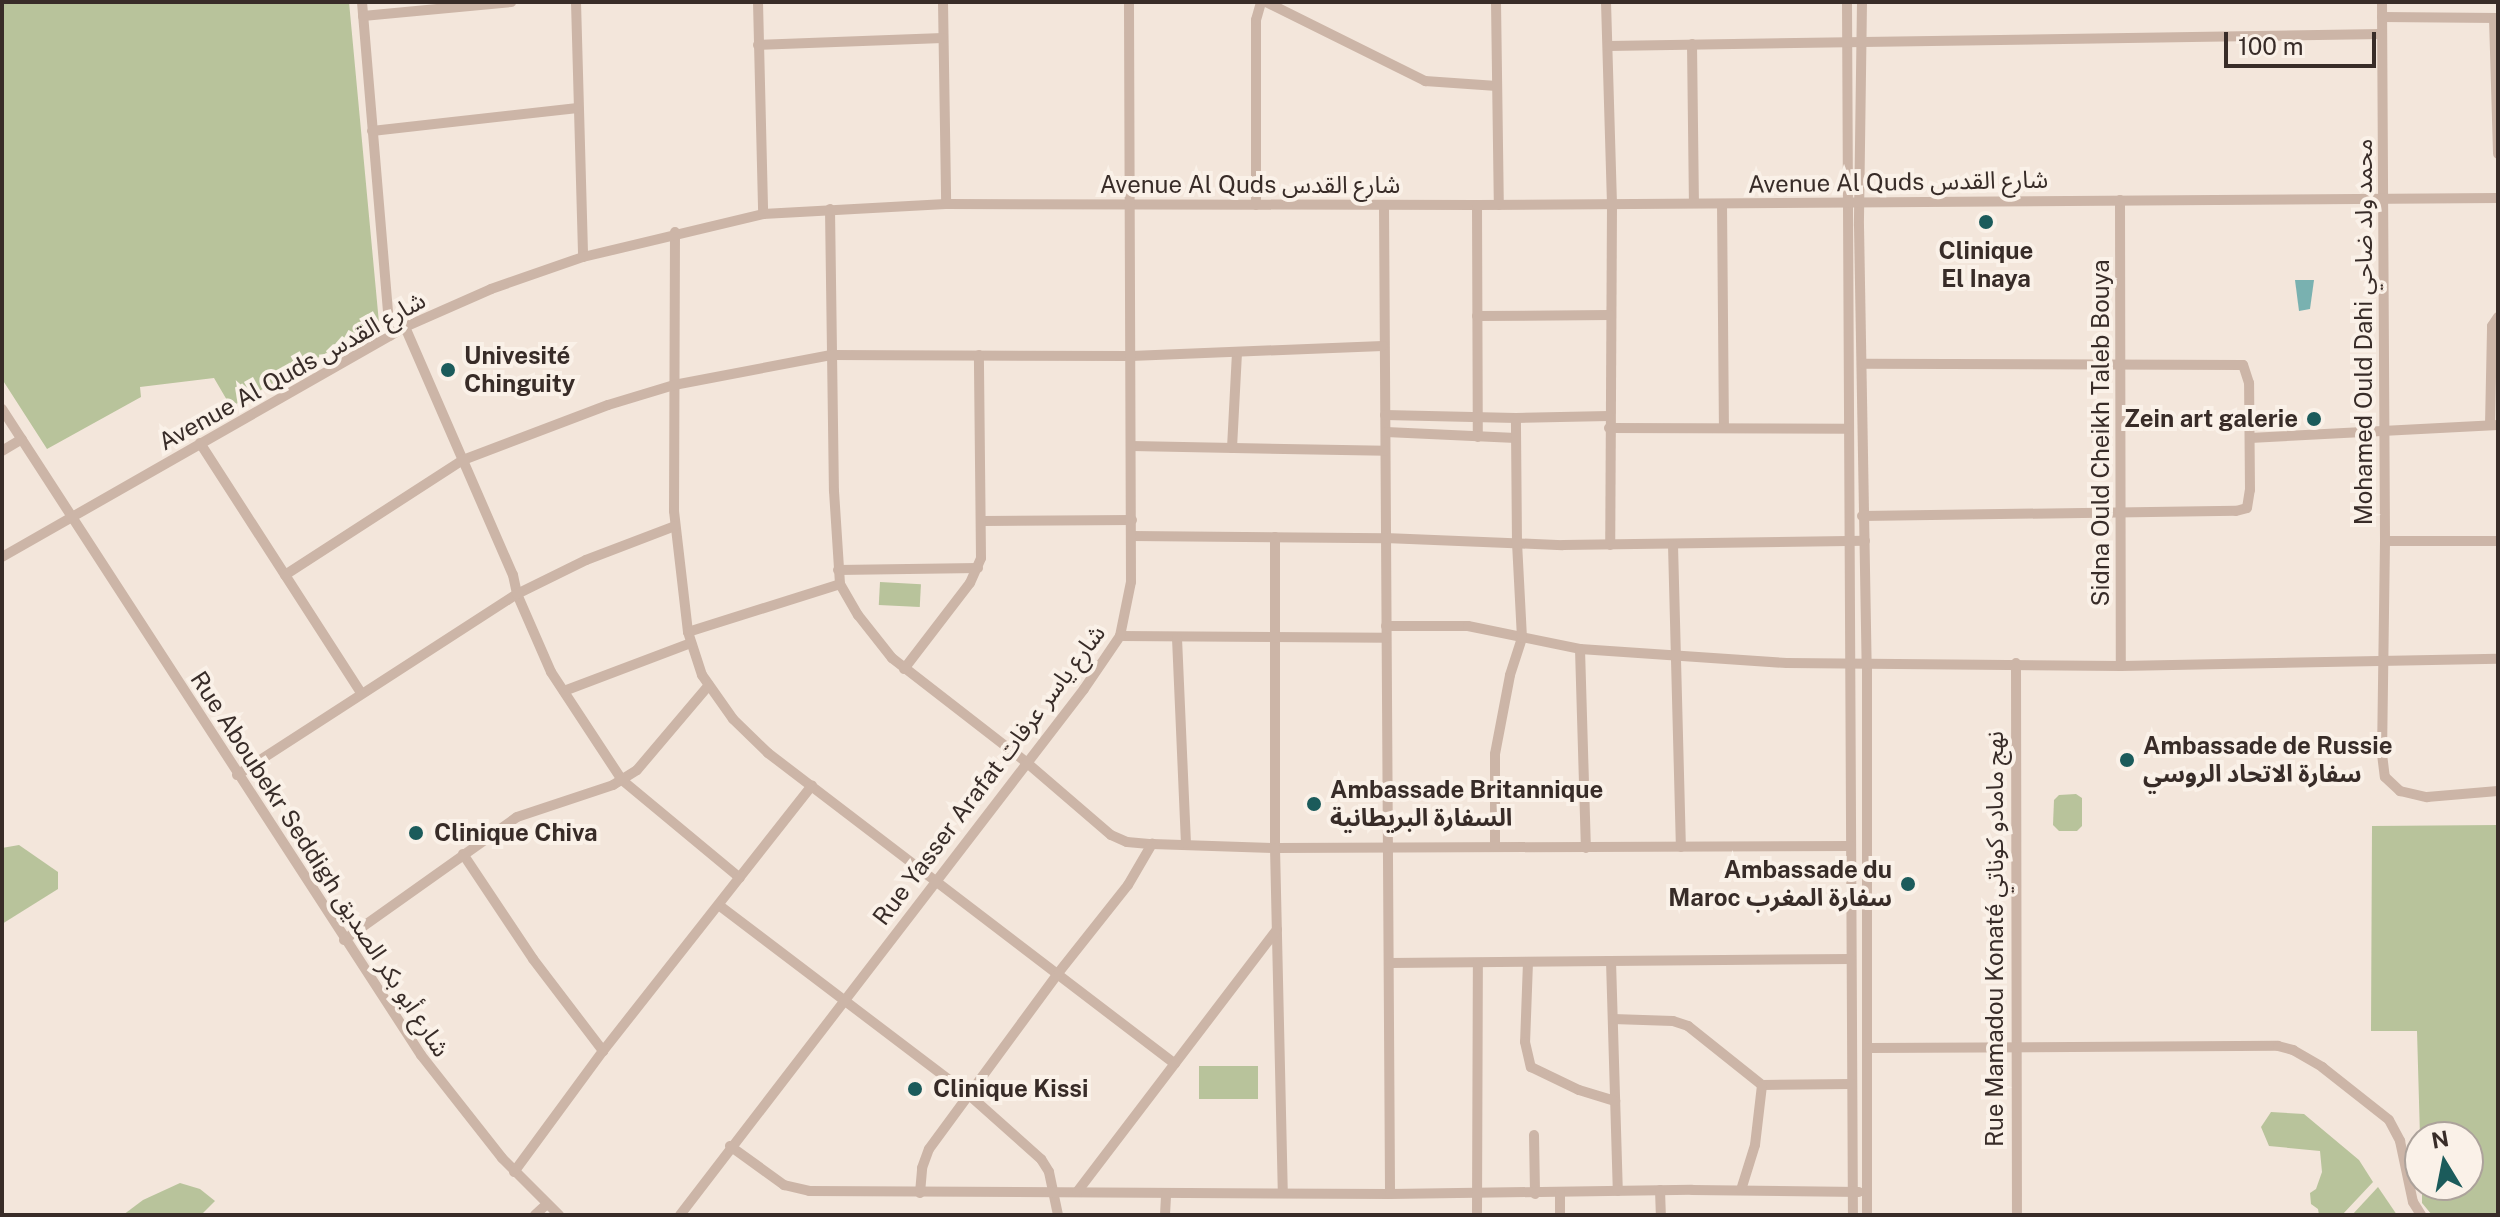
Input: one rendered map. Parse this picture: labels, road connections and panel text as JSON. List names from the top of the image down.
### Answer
{
  "streets": {
    "street": [
      "Avenue Al Quds شارع القدس",
      "Mohamed Ould Dahi محمد ولد ضاحي",
      "Sidna Ould Cheikh Taleb Bouya",
      "Rue Yasser Arafat شارع ياسر عرفات",
      "Rue Aboubekr Seddigh شارع أبو بكر الصديق",
      "Rue Mamadou Konaté نهج مامادو كوناتي"
    ]
  },
  "crossings": [
    ["Avenue Al Quds شارع القدس", "Mohamed Ould Dahi محمد ولد ضاحي"],
    ["Avenue Al Quds شارع القدس", "Sidna Ould Cheikh Taleb Bouya"],
    ["Avenue Al Quds شارع القدس", "Rue Yasser Arafat شارع ياسر عرفات"],
    ["Avenue Al Quds شارع القدس", "Rue Aboubekr Seddigh شارع أبو بكر الصديق"]
  ],
  "places": [
    "Clinique El Inaya",
    "Univesité Chinguity",
    "Zein art galerie",
    "Ambassade de Russie سفارة الاتحاد الروسي",
    "Ambassade Britannique السفارة البريطانية",
    "Clinique Chiva",
    "Ambassade du Maroc سفارة المغرب",
    "Clinique Kissi"
  ],
  "scale_bar": "100 m",
  "north": "top"
}
